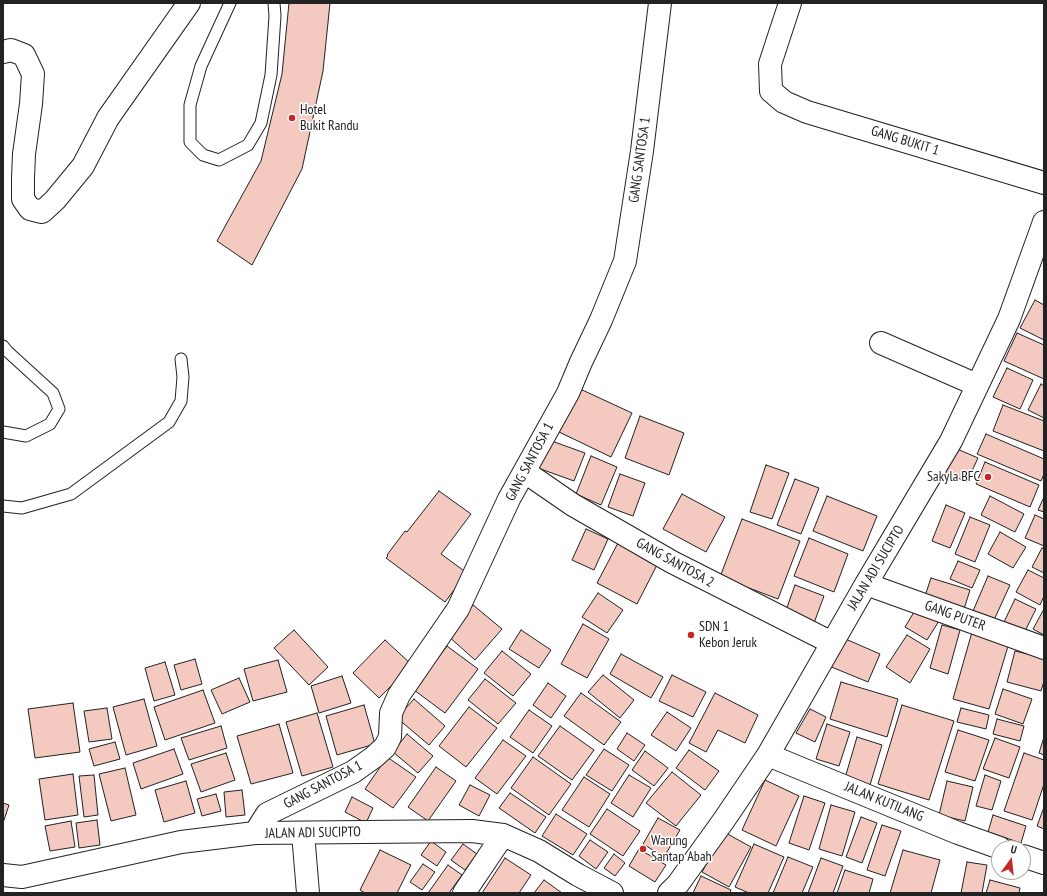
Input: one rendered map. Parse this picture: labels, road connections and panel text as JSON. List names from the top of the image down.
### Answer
{
  "streets": {
    "street": [
      "GANG BUKIT 1",
      "GANG SANTOSA 1",
      "GANG SANTOSA 2",
      "JALAN ADI SUCIPTO",
      "GANG PUTER",
      "JALAN KUTILANG"
    ]
  },
  "crossings": [
    ["GANG SANTOSA 1", "GANG SANTOSA 2"],
    ["GANG SANTOSA 1", "JALAN ADI SUCIPTO"],
    ["GANG SANTOSA 2", "JALAN ADI SUCIPTO"],
    ["JALAN ADI SUCIPTO", "GANG PUTER"],
    ["JALAN ADI SUCIPTO", "JALAN KUTILANG"]
  ],
  "places": [
    "Hotel Bukit Randu",
    "Sakyla BFC",
    "SDN 1 Kebon Jeruk",
    "Warung Santap Abah"
  ],
  "north": "top"
}
